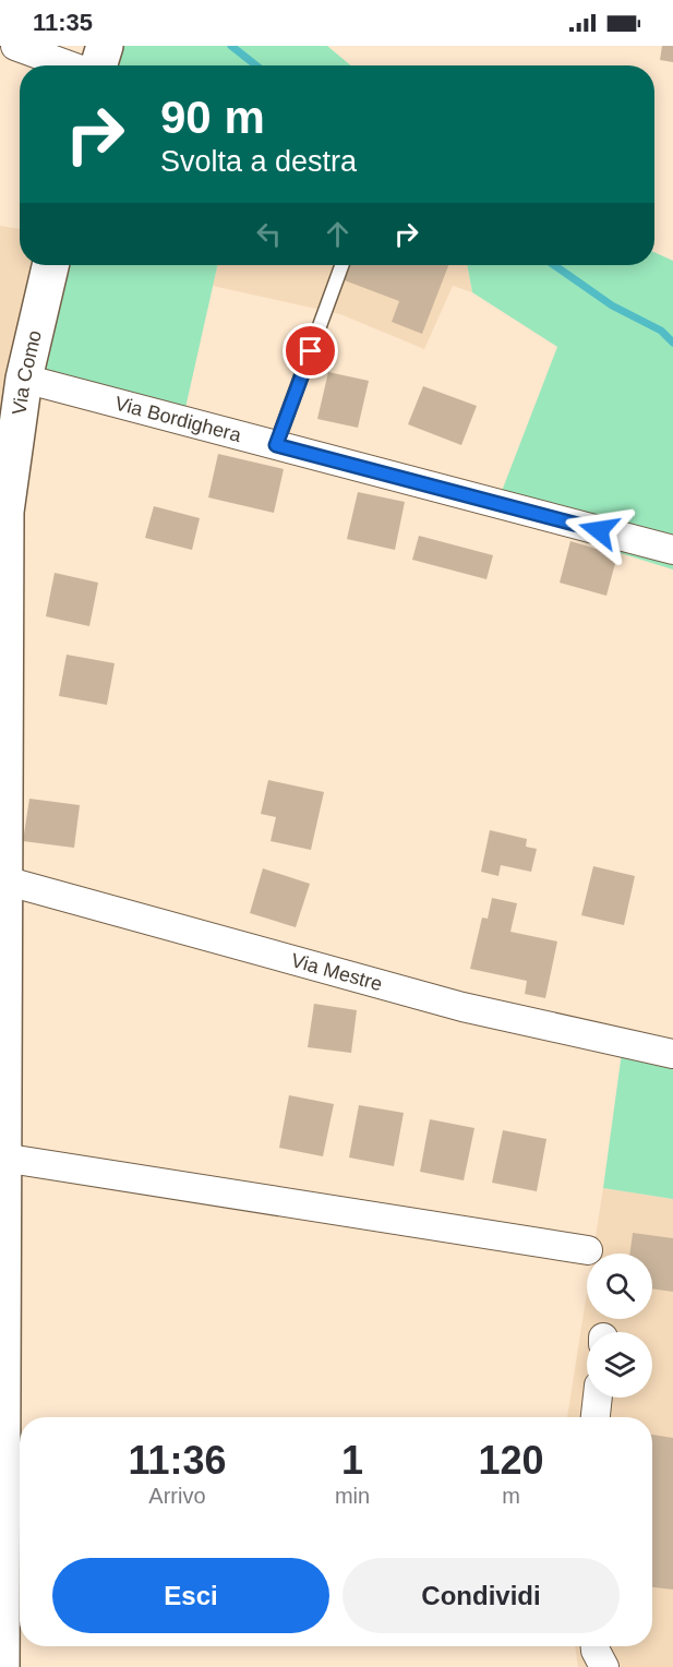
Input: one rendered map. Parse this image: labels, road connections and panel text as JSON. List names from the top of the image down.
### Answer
{
  "streets": {
    "main road": ["Via Como"],
    "street": ["Via Bordighera", "Via Mestre"]
  },
  "crossings": [
    ["Via Como", "Via Bordighera"],
    ["Via Como", "Via Mestre"]
  ],
  "page": {
    "status": "11:35",
    "turn": ["90 m", "Svolta a destra"],
    "eta": [
      "11:36",
      "Arrivo",
      "1",
      "min",
      "120",
      "m"
    ],
    "buttons": ["Esci", "Condividi"]
  }
}
